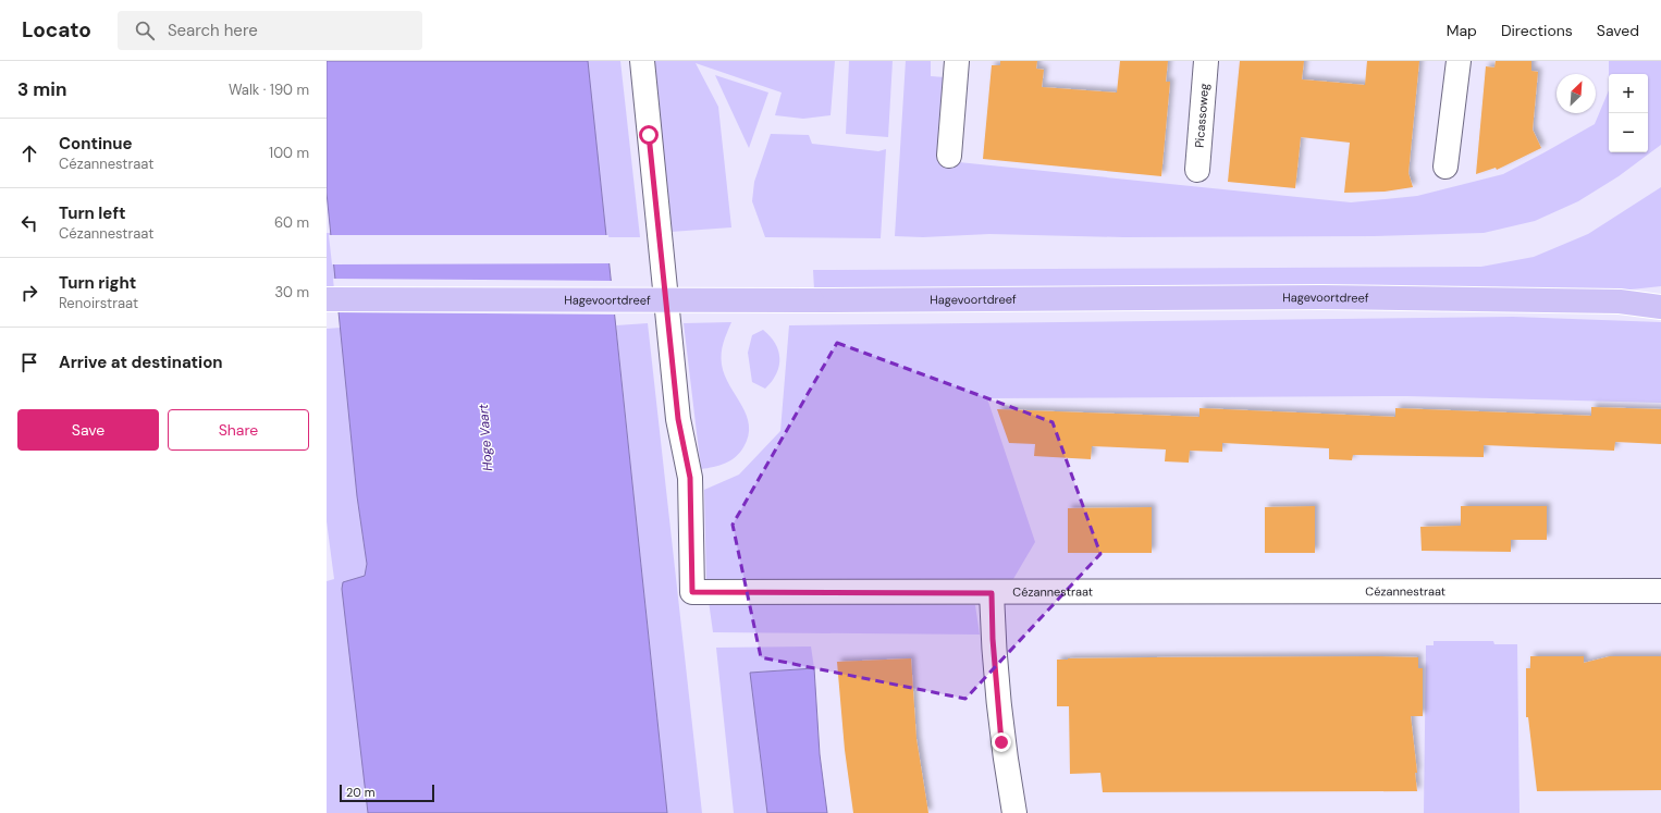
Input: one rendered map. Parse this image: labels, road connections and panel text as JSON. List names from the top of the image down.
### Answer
{
  "streets": {
    "main road": ["Hagevoortdreef"],
    "street": ["Picassoweg", "Cézannestraat"]
  },
  "water": ["Hoge Vaart"],
  "scale_bar": "20 m",
  "north": "top right",
  "page": {
    "header": "Locato",
    "search": "Search here",
    "nav": ["Map", "Directions", "Saved"],
    "heading": ["3 min", "Walk · 190 m"],
    "map_buttons": ["+", "−"],
    "list": [
      ["Continue", "Cézannestraat", "100 m"],
      ["Turn left", "Cézannestraat", "60 m"],
      ["Turn right", "Renoirstraat", "30 m"],
      "Arrive at destination"
    ],
    "buttons": ["Save", "Share"],
    "scale": "20 m"
  }
}
